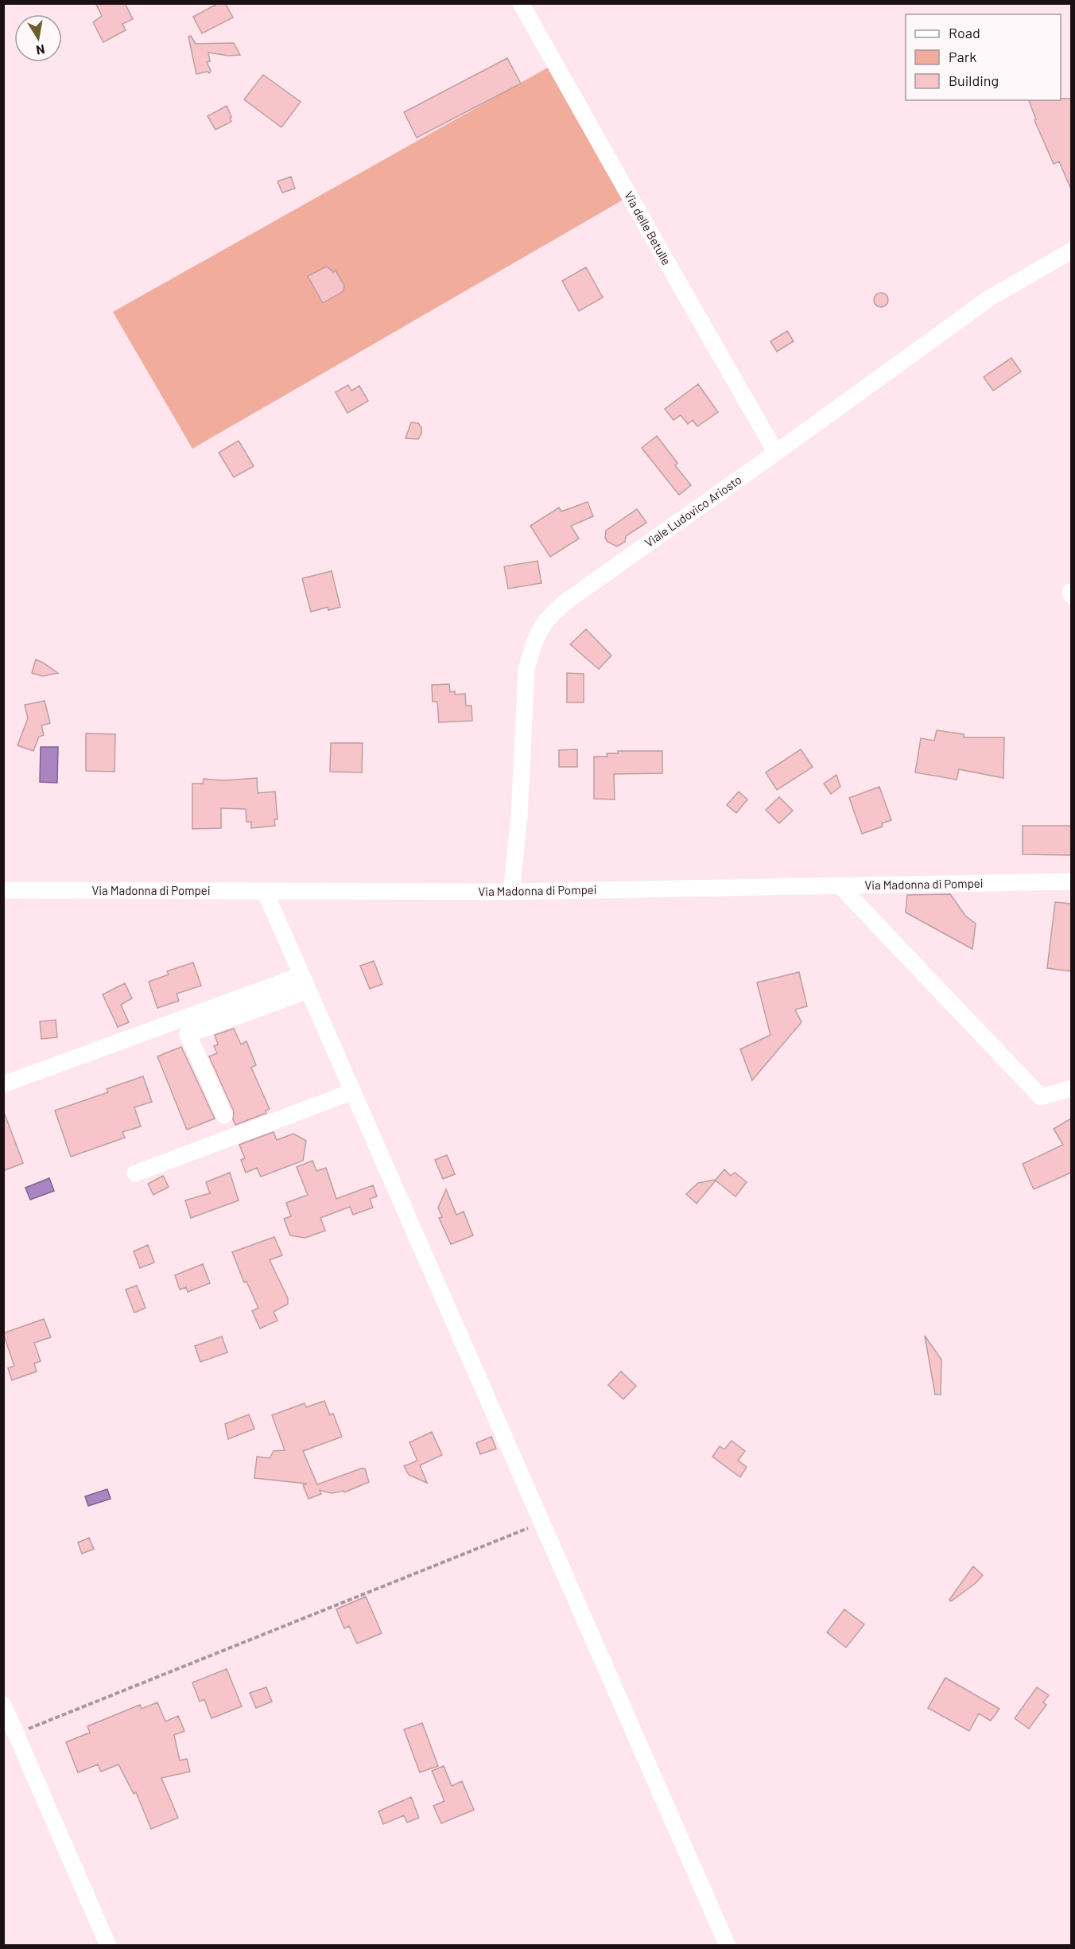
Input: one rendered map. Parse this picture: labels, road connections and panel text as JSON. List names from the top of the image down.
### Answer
{
  "streets": {
    "street": ["Via delle Betulle", "Viale Ludovico Ariosto", "Via Madonna di Pompei"]
  },
  "crossings": [
    ["Via delle Betulle", "Viale Ludovico Ariosto"],
    ["Viale Ludovico Ariosto", "Via Madonna di Pompei"]
  ],
  "legend": ["Road", "Park", "Building"],
  "north": "bottom"
}
